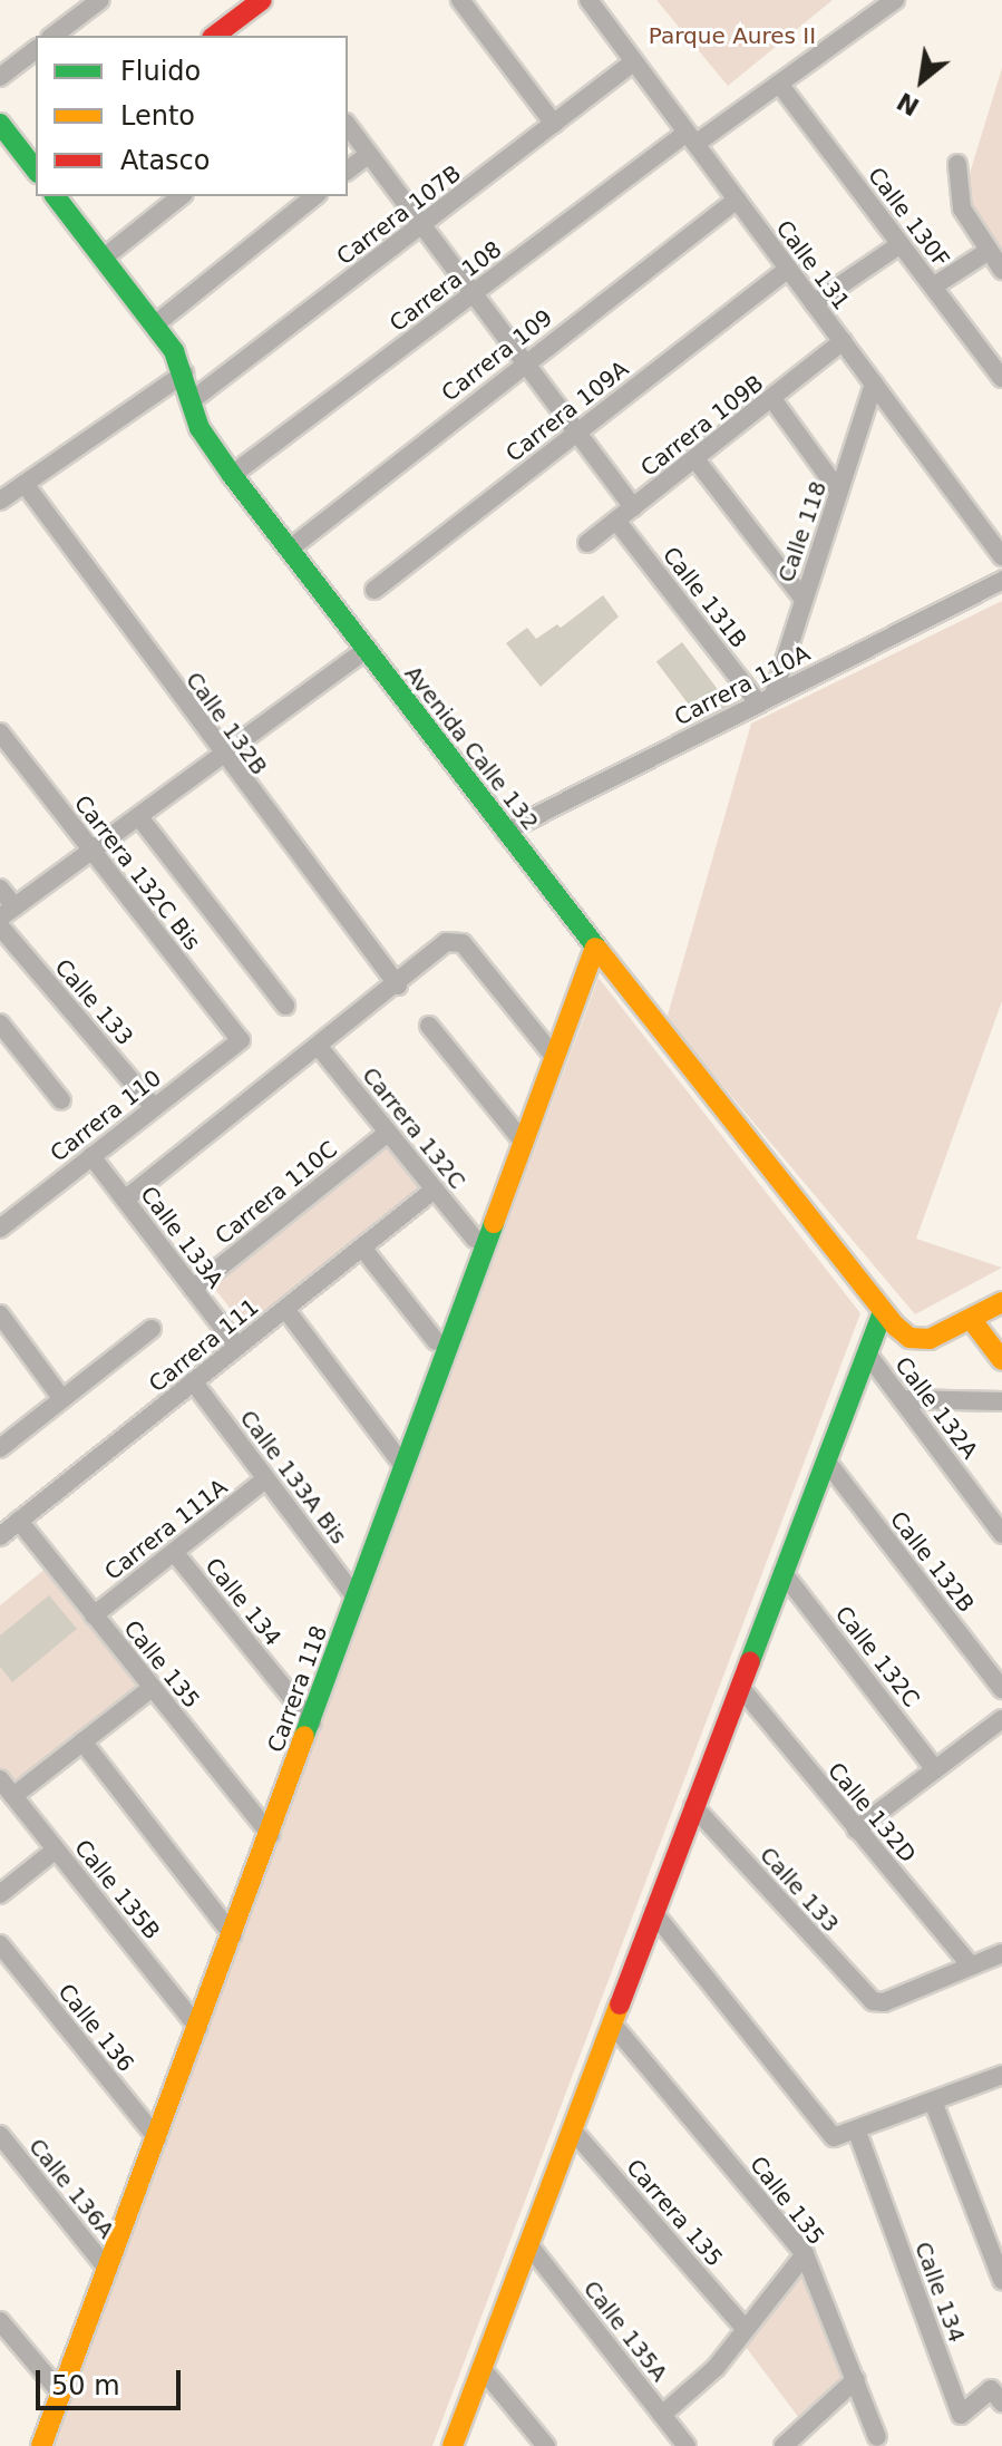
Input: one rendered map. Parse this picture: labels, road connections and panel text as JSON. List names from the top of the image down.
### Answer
{
  "streets": {
    "street": [
      "Carrera 107B",
      "Calle 130F",
      "Calle 131",
      "Carrera 108",
      "Carrera 109",
      "Carrera 109A",
      "Carrera 109B",
      "Calle 118",
      "Calle 131B",
      "Carrera 110A",
      "Calle 132B",
      "Avenida Calle 132",
      "Carrera 132C Bis",
      "Calle 133",
      "Carrera 110",
      "Carrera 132C",
      "Carrera 110C",
      "Calle 133A",
      "Carrera 111",
      "Calle 132A",
      "Calle 133A Bis",
      "Carrera 111A",
      "Calle 134",
      "Calle 132C",
      "Calle 135",
      "Carrera 118",
      "Calle 132D",
      "Calle 135B",
      "Calle 136",
      "Calle 136A",
      "Carrera 135",
      "Calle 135A"
    ]
  },
  "crossings": [
    ["Carrera 107B", "Calle 131"],
    ["Carrera 107B", "Avenida Calle 132"],
    ["Calle 130F", "Carrera 108"],
    ["Calle 131", "Carrera 108"],
    ["Calle 131", "Carrera 109"],
    ["Calle 131", "Carrera 109A"],
    ["Calle 131", "Carrera 109B"],
    ["Calle 131", "Calle 118"],
    ["Carrera 108", "Avenida Calle 132"],
    ["Carrera 109", "Avenida Calle 132"],
    ["Carrera 109B", "Calle 131B"],
    ["Calle 118", "Calle 131B"],
    ["Calle 118", "Carrera 110A"],
    ["Calle 131B", "Carrera 110A"],
    ["Carrera 110A", "Avenida Calle 132"],
    ["Avenida Calle 132", "Carrera 118"],
    ["Carrera 132C Bis", "Carrera 110"],
    ["Calle 133", "Carrera 110"],
    ["Calle 133", "Calle 132D"],
    ["Carrera 110", "Calle 133A"],
    ["Carrera 132C", "Carrera 110C"],
    ["Carrera 132C", "Carrera 111"],
    ["Carrera 110C", "Calle 133A"],
    ["Calle 133A", "Carrera 111"],
    ["Carrera 111", "Calle 133A Bis"],
    ["Carrera 111", "Calle 135"],
    ["Calle 133A Bis", "Carrera 111A"],
    ["Calle 133A Bis", "Carrera 118"],
    ["Carrera 111A", "Calle 134"],
    ["Carrera 111A", "Calle 135"],
    ["Calle 134", "Carrera 118"],
    ["Calle 135", "Carrera 118"],
    ["Carrera 118", "Calle 135B"],
    ["Carrera 118", "Calle 136"],
    ["Carrera 118", "Calle 136A"]
  ],
  "parks": ["Parque Aures II"],
  "legend": ["Fluido", "Lento", "Atasco"],
  "scale_bar": "50 m",
  "north": "bottom left"
}
